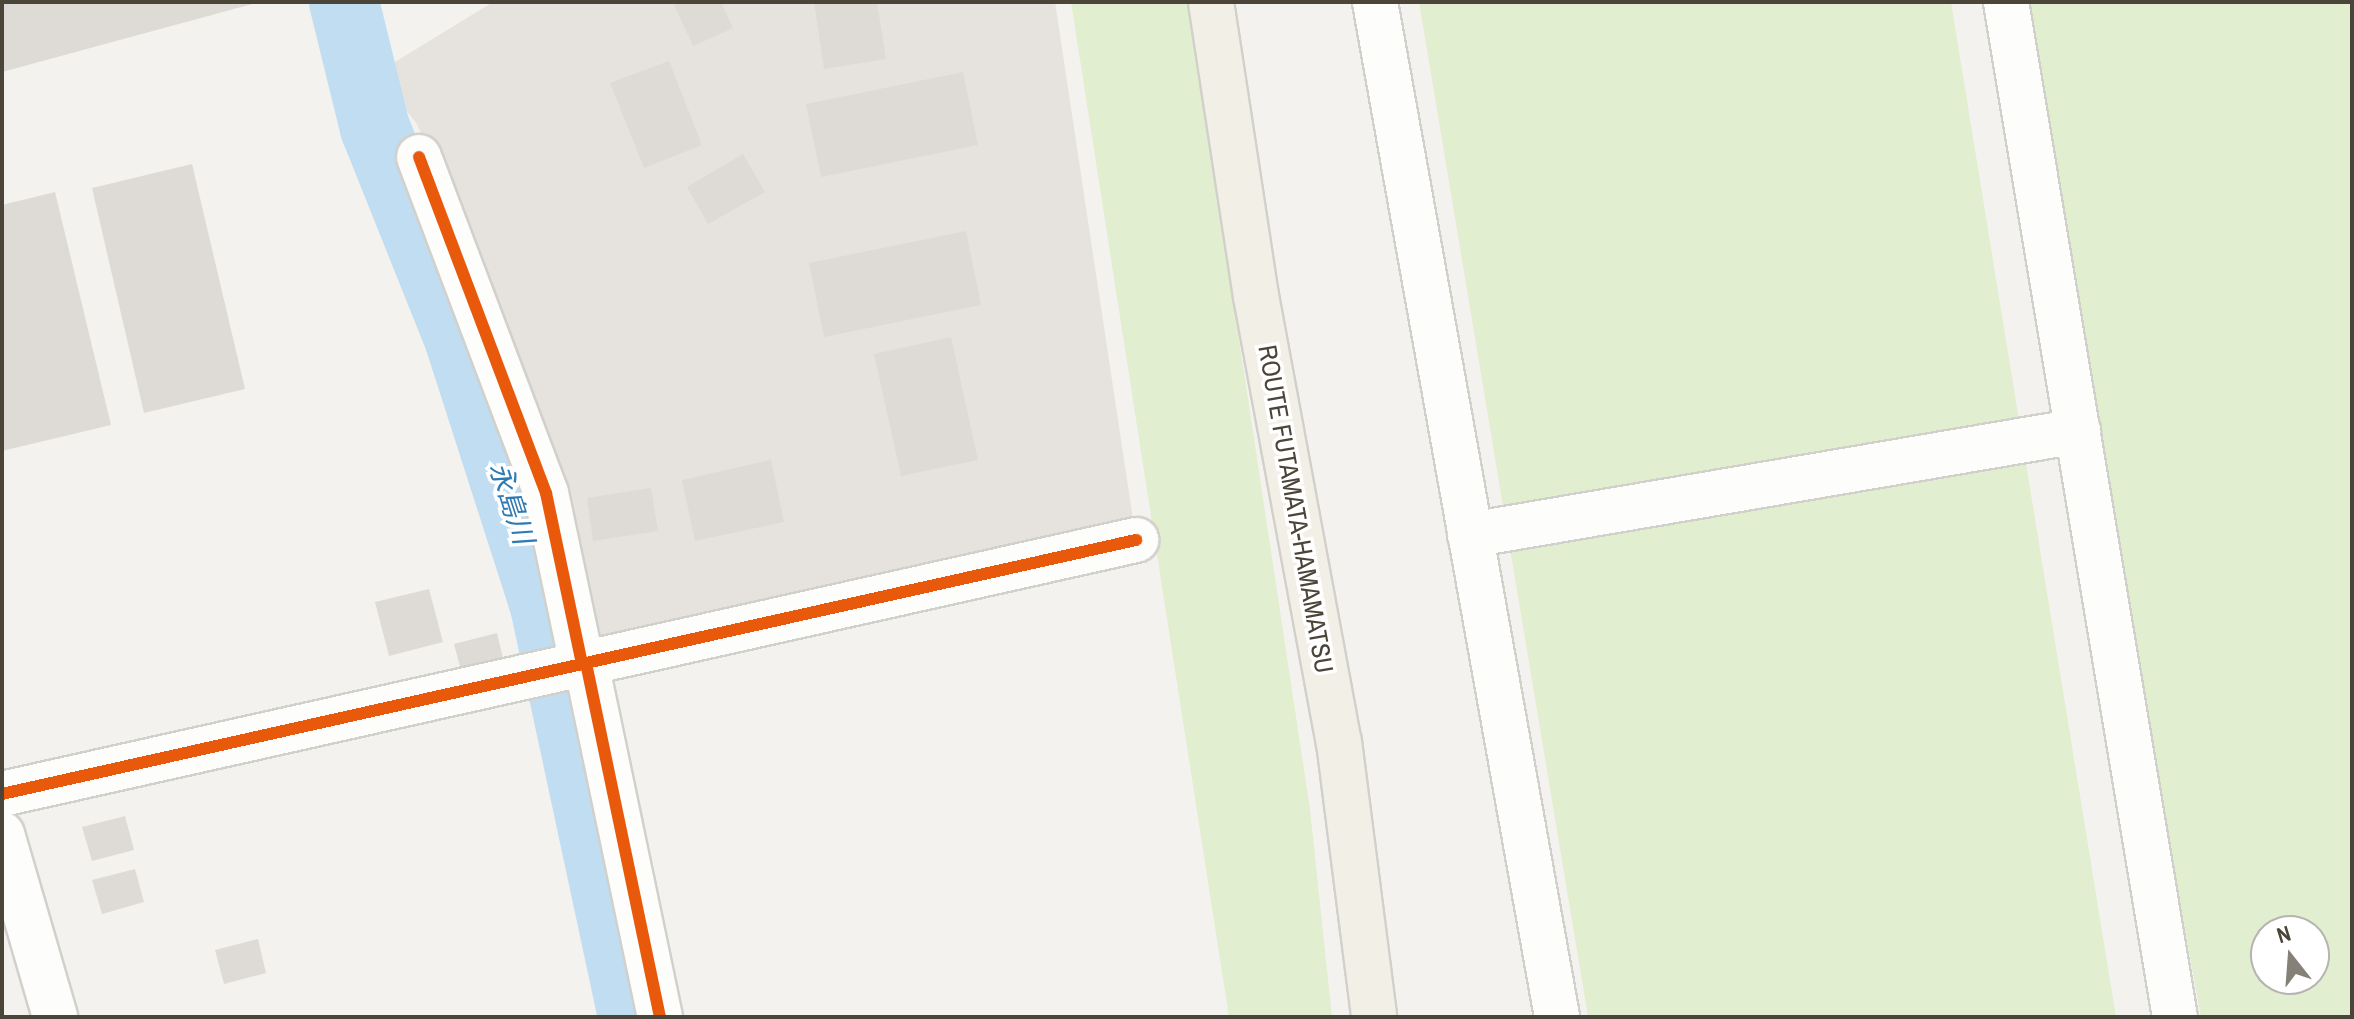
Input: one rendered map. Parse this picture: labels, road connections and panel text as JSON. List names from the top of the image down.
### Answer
{
  "streets": {
    "main road": ["ROUTE FUTAMATA-HAMAMATSU"]
  },
  "water": ["永島川"],
  "north": "top"
}
